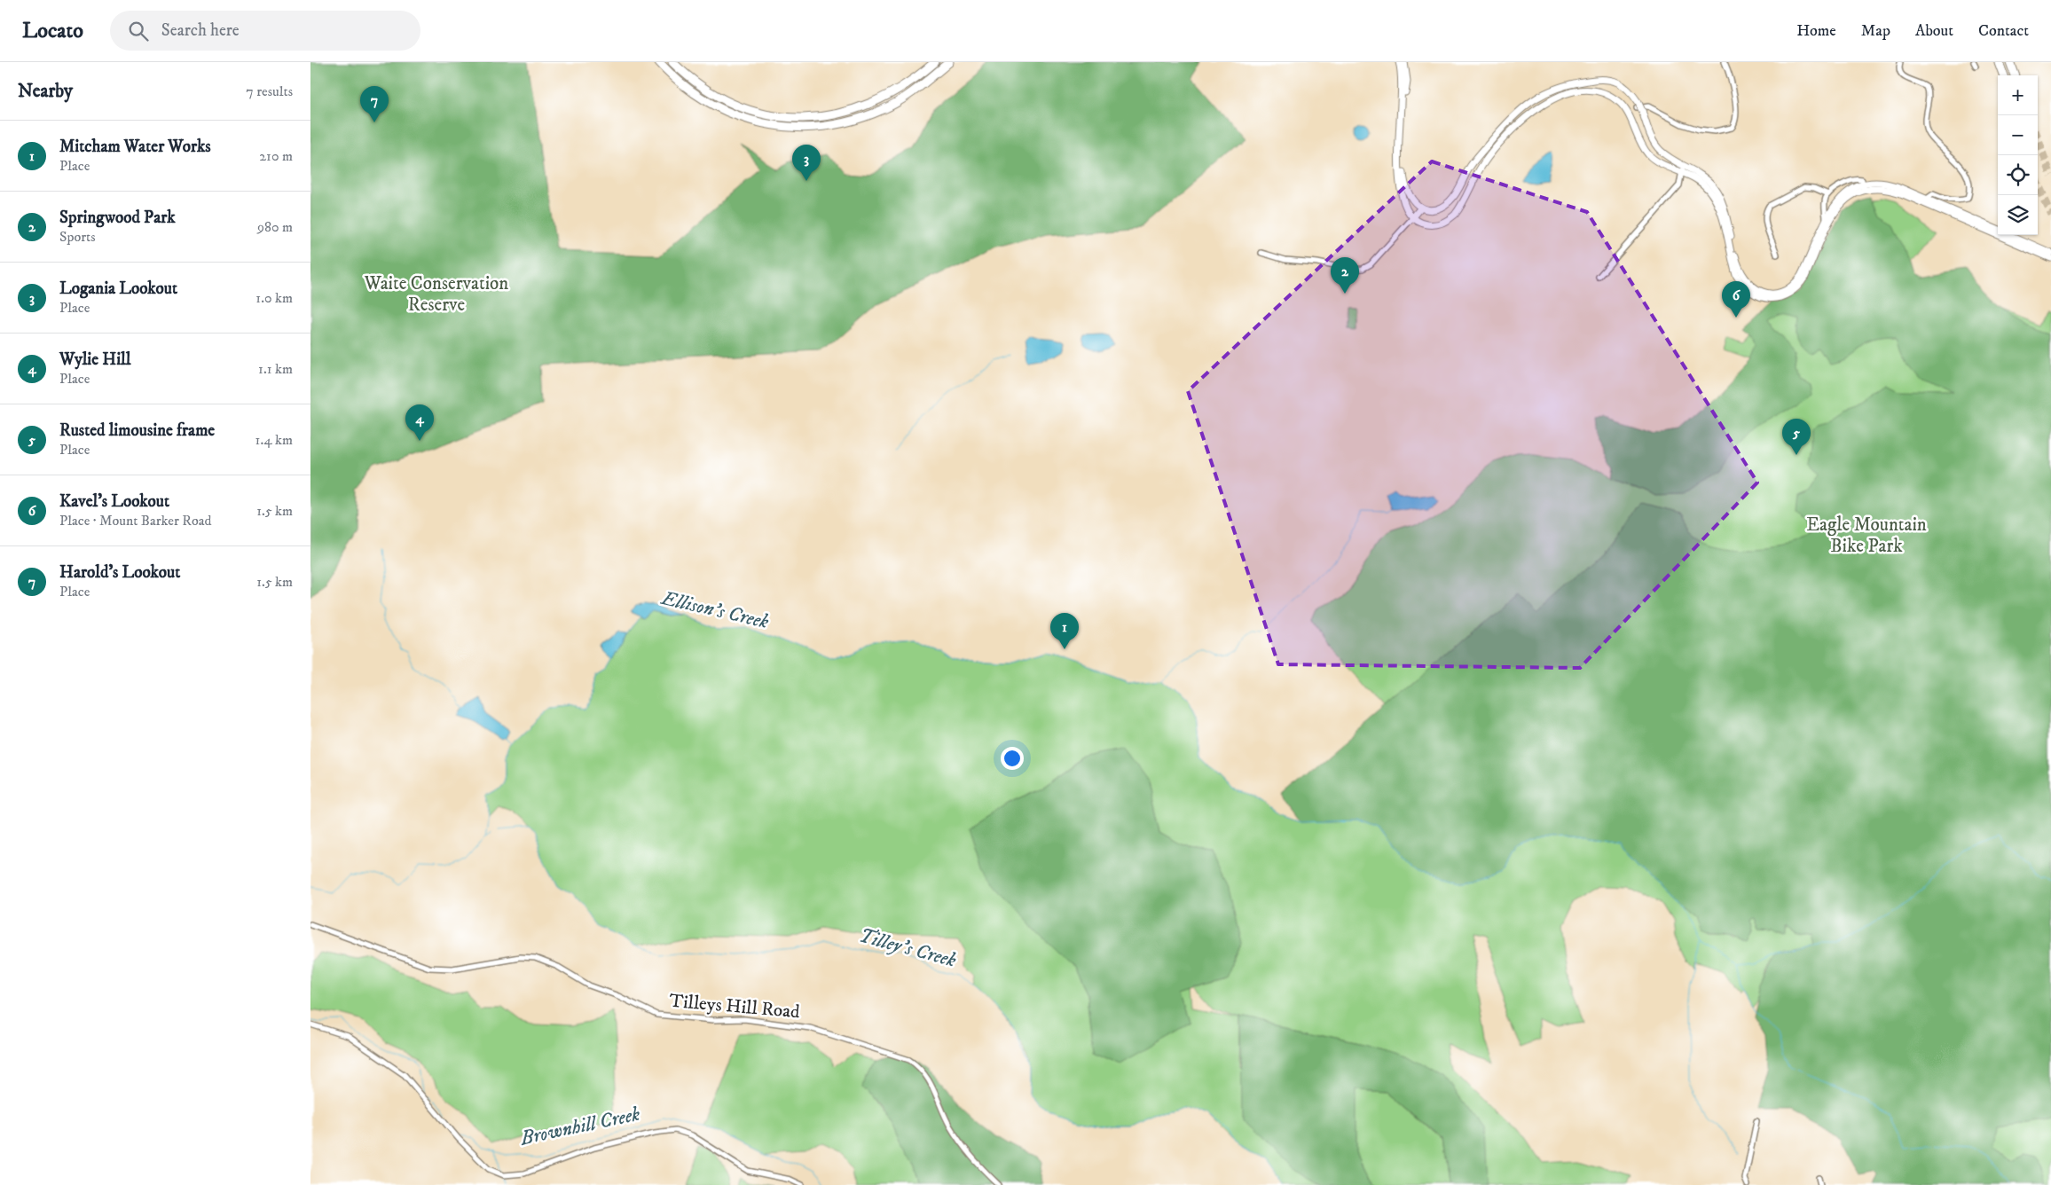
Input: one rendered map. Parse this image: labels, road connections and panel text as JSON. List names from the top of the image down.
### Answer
{
  "streets": {
    "street": ["Tilleys Hill Road"]
  },
  "water": ["Ellison's Creek", "Tilley's Creek", "Brownhill Creek"],
  "parks": ["Waite Conservation Reserve", "Eagle Mountain Bike Park"],
  "page": {
    "header": "Locato",
    "search": "Search here",
    "nav": [
      "Home",
      "Map",
      "About",
      "Contact"
    ],
    "heading": ["Nearby", "7 results"],
    "map_buttons": ["+", "−"],
    "pins": [
      "7",
      "3",
      "2",
      "6",
      "4",
      "5",
      "1"
    ],
    "list": [
      {
        "mark": "1",
        "name": "Mitcham Water Works",
        "note": "Place",
        "value": "210 m"
      },
      {
        "mark": "2",
        "name": "Springwood Park",
        "note": "Sports",
        "value": "980 m"
      },
      {
        "mark": "3",
        "name": "Logania Lookout",
        "note": "Place",
        "value": "1.0 km"
      },
      {
        "mark": "4",
        "name": "Wylie Hill",
        "note": "Place",
        "value": "1.1 km"
      },
      {
        "mark": "5",
        "name": "Rusted limousine frame",
        "note": "Place",
        "value": "1.4 km"
      },
      {
        "mark": "6",
        "name": "Kavel's Lookout",
        "note": "Place · Mount Barker Road",
        "value": "1.5 km"
      },
      {
        "mark": "7",
        "name": "Harold's Lookout",
        "note": "Place",
        "value": "1.5 km"
      }
    ]
  }
}
